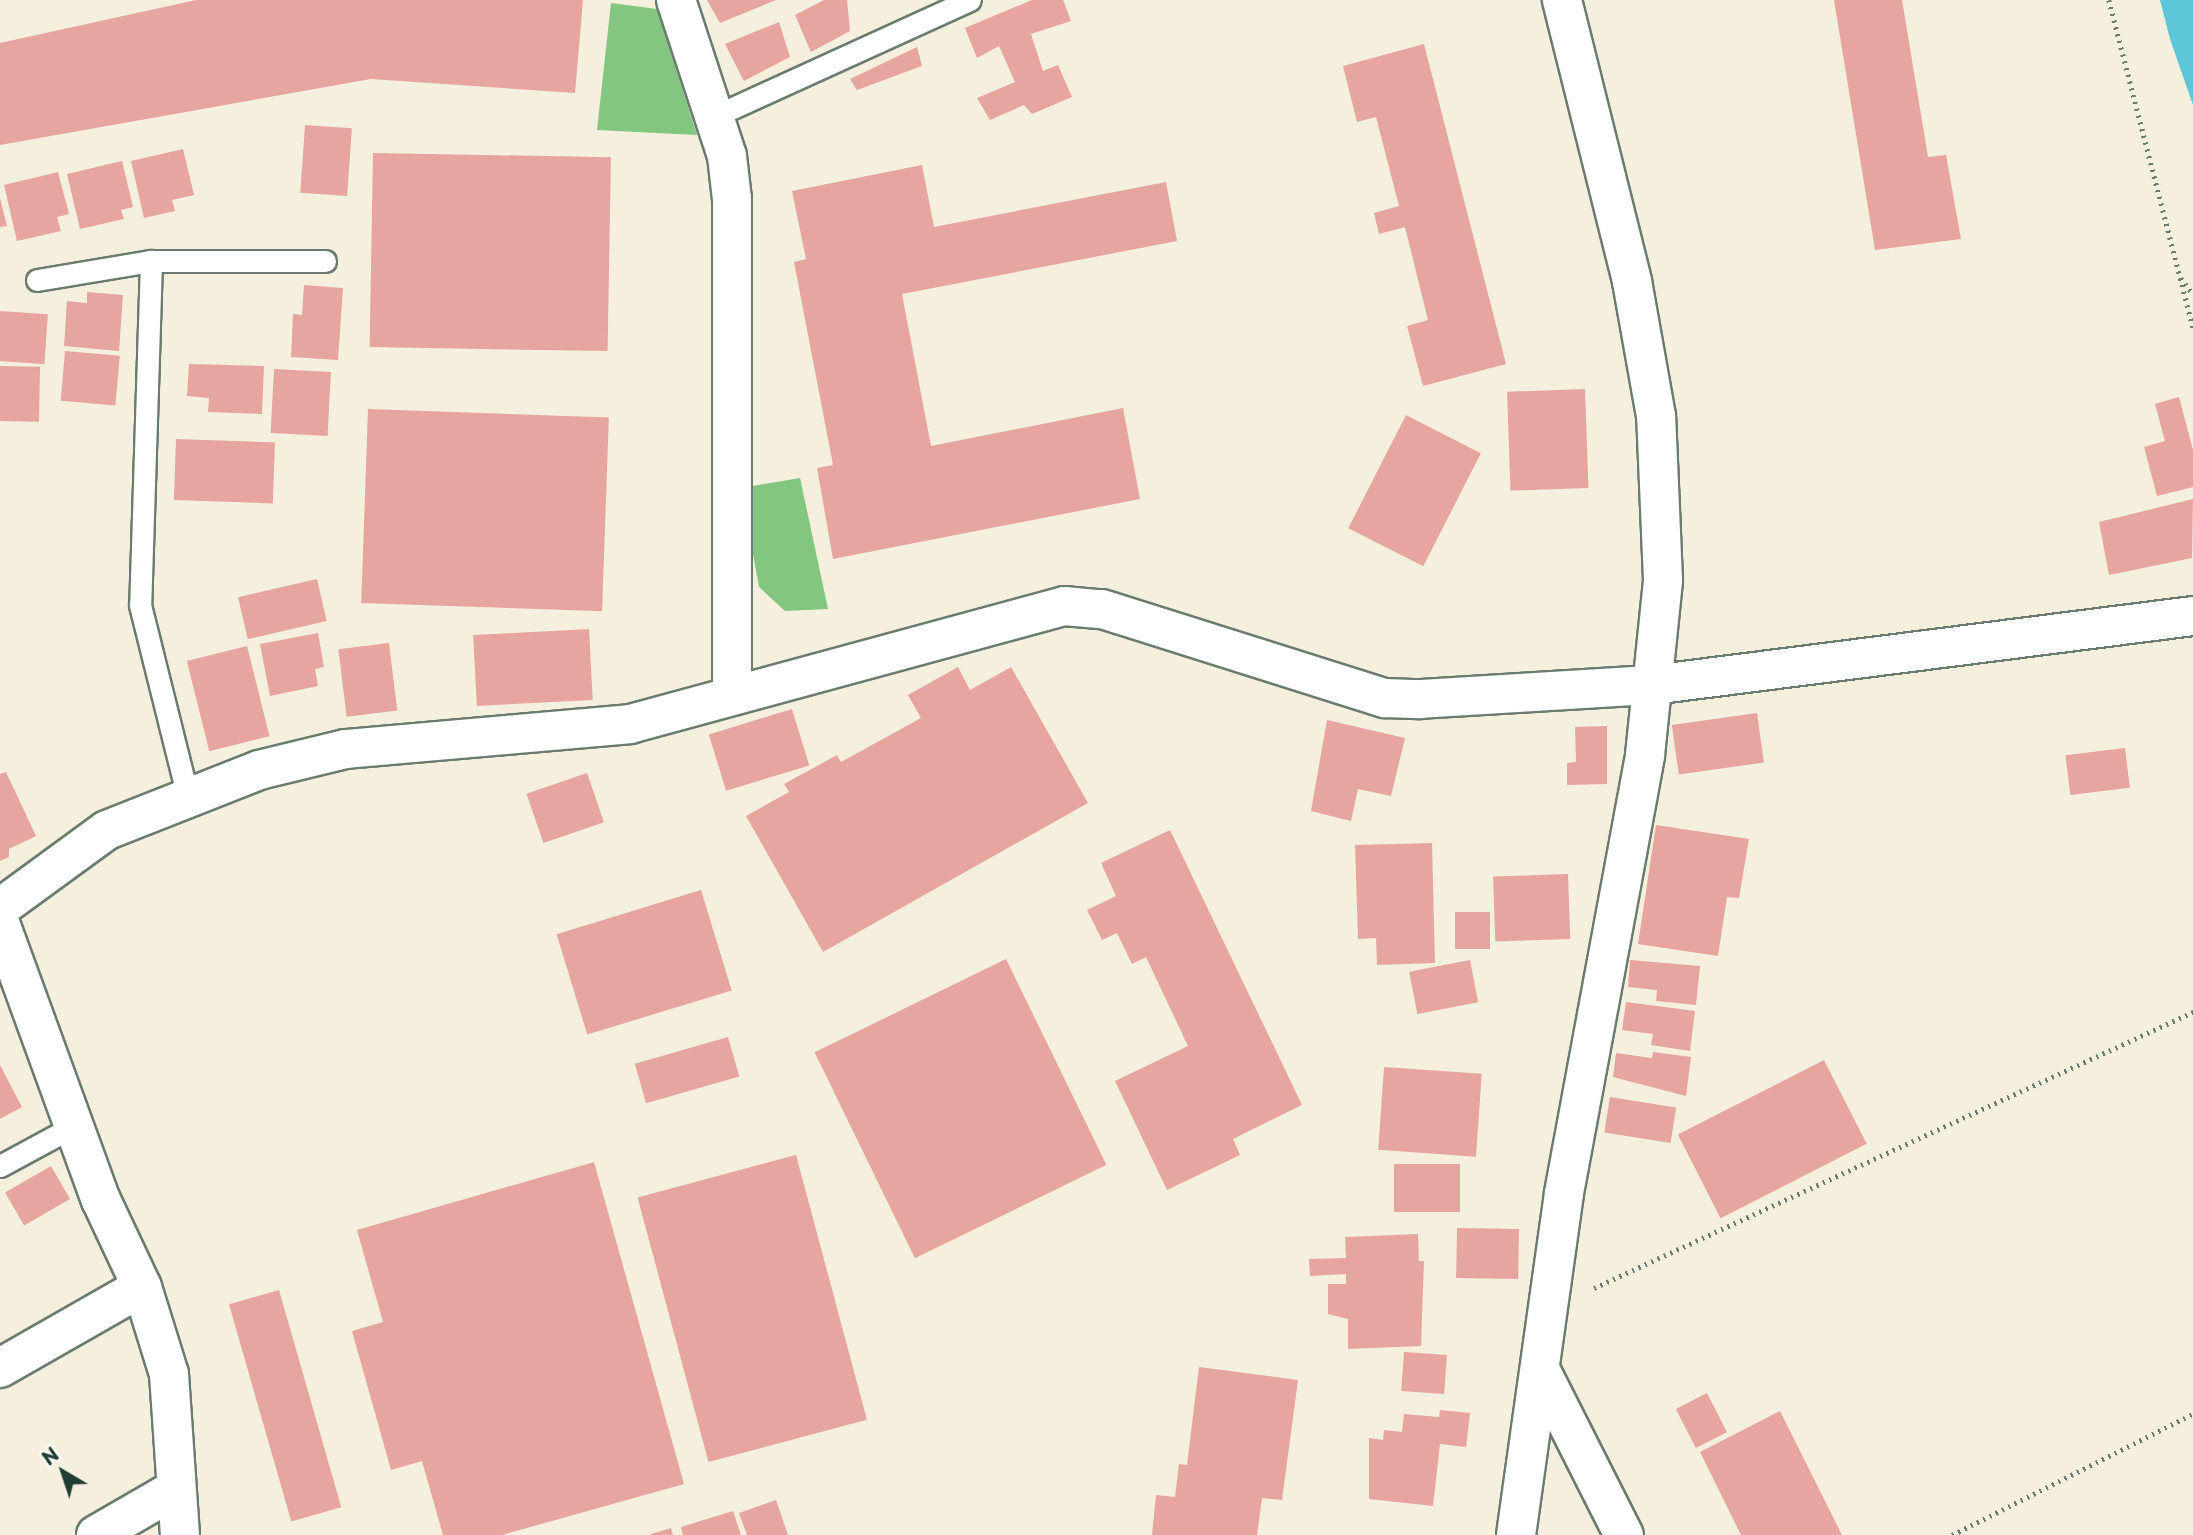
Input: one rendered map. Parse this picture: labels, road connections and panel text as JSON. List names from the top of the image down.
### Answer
{
  "north": "top left"
}
